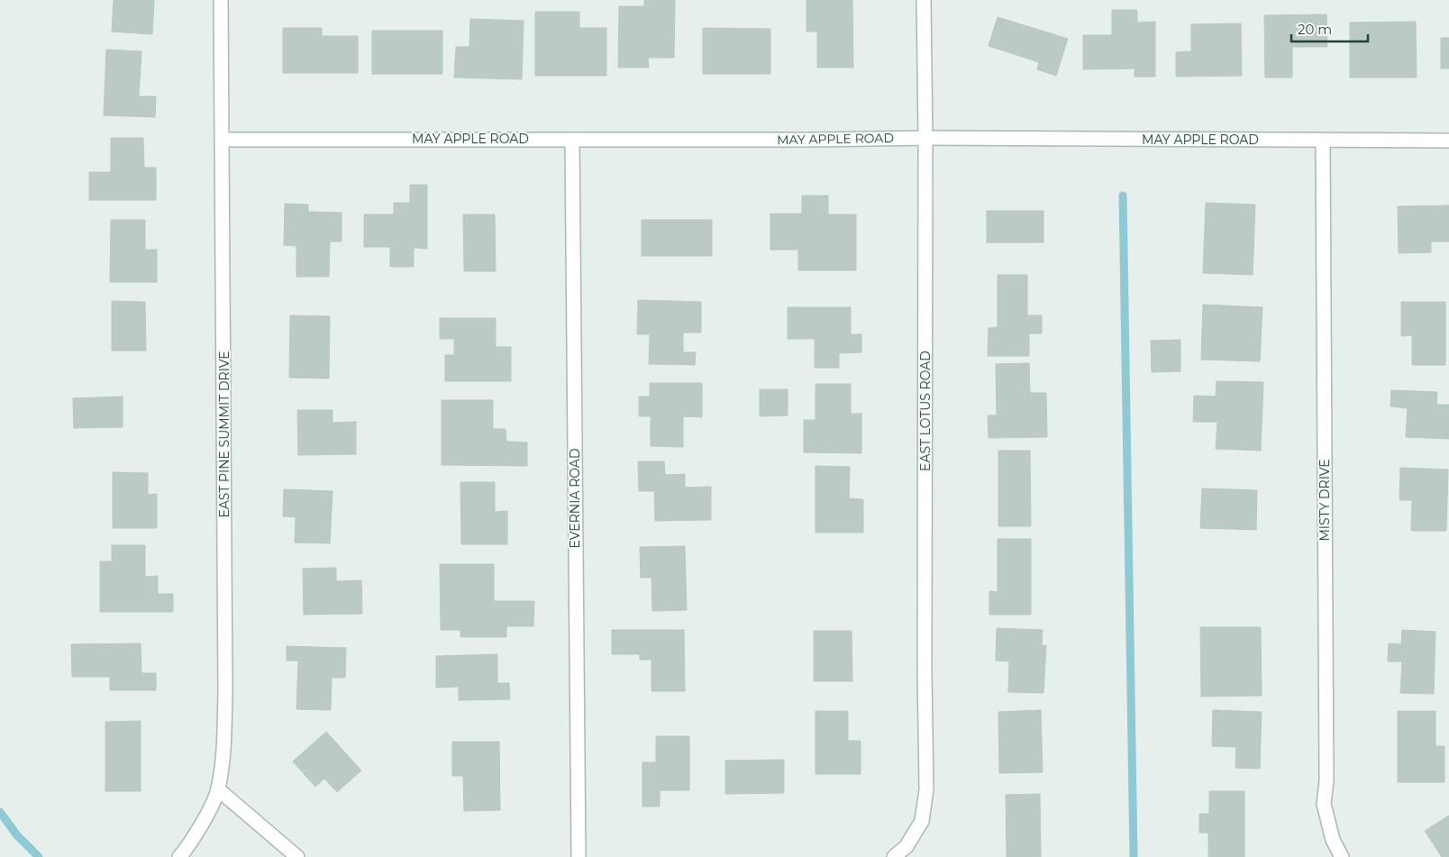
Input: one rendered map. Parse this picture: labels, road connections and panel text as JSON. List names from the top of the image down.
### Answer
{
  "streets": {
    "street": [
      "MAY APPLE ROAD",
      "EAST LOTUS ROAD",
      "EAST PINE SUMMIT DRIVE",
      "EVERNIA ROAD",
      "MISTY DRIVE"
    ]
  },
  "crossings": [
    ["MAY APPLE ROAD", "EAST LOTUS ROAD"],
    ["MAY APPLE ROAD", "EAST PINE SUMMIT DRIVE"],
    ["MAY APPLE ROAD", "EVERNIA ROAD"],
    ["MAY APPLE ROAD", "MISTY DRIVE"]
  ],
  "scale_bar": "20 m"
}
